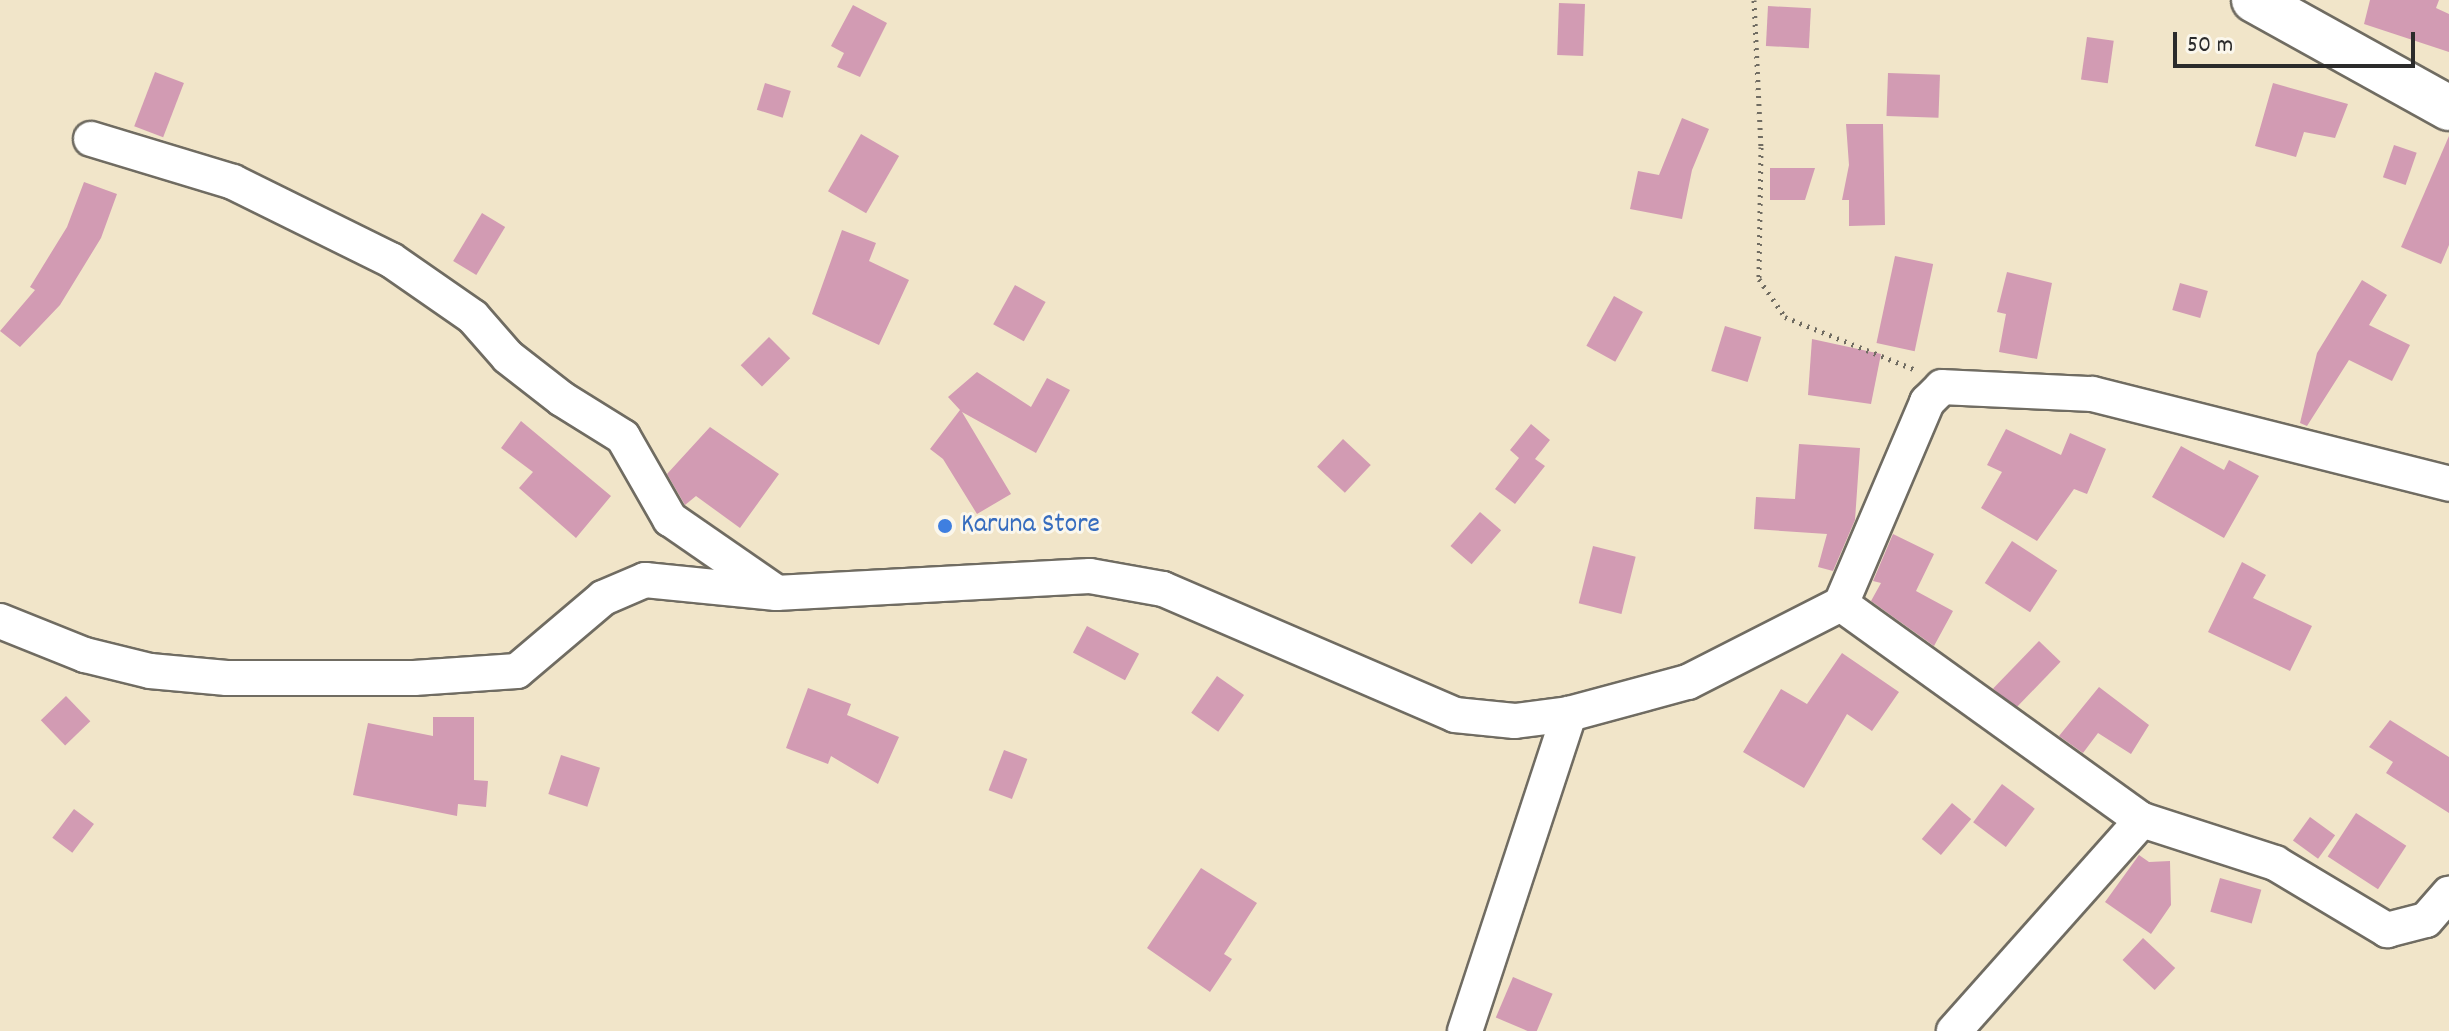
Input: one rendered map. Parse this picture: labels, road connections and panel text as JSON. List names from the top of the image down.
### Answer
{
  "places": ["Karuna Store"],
  "scale_bar": "50 m"
}
